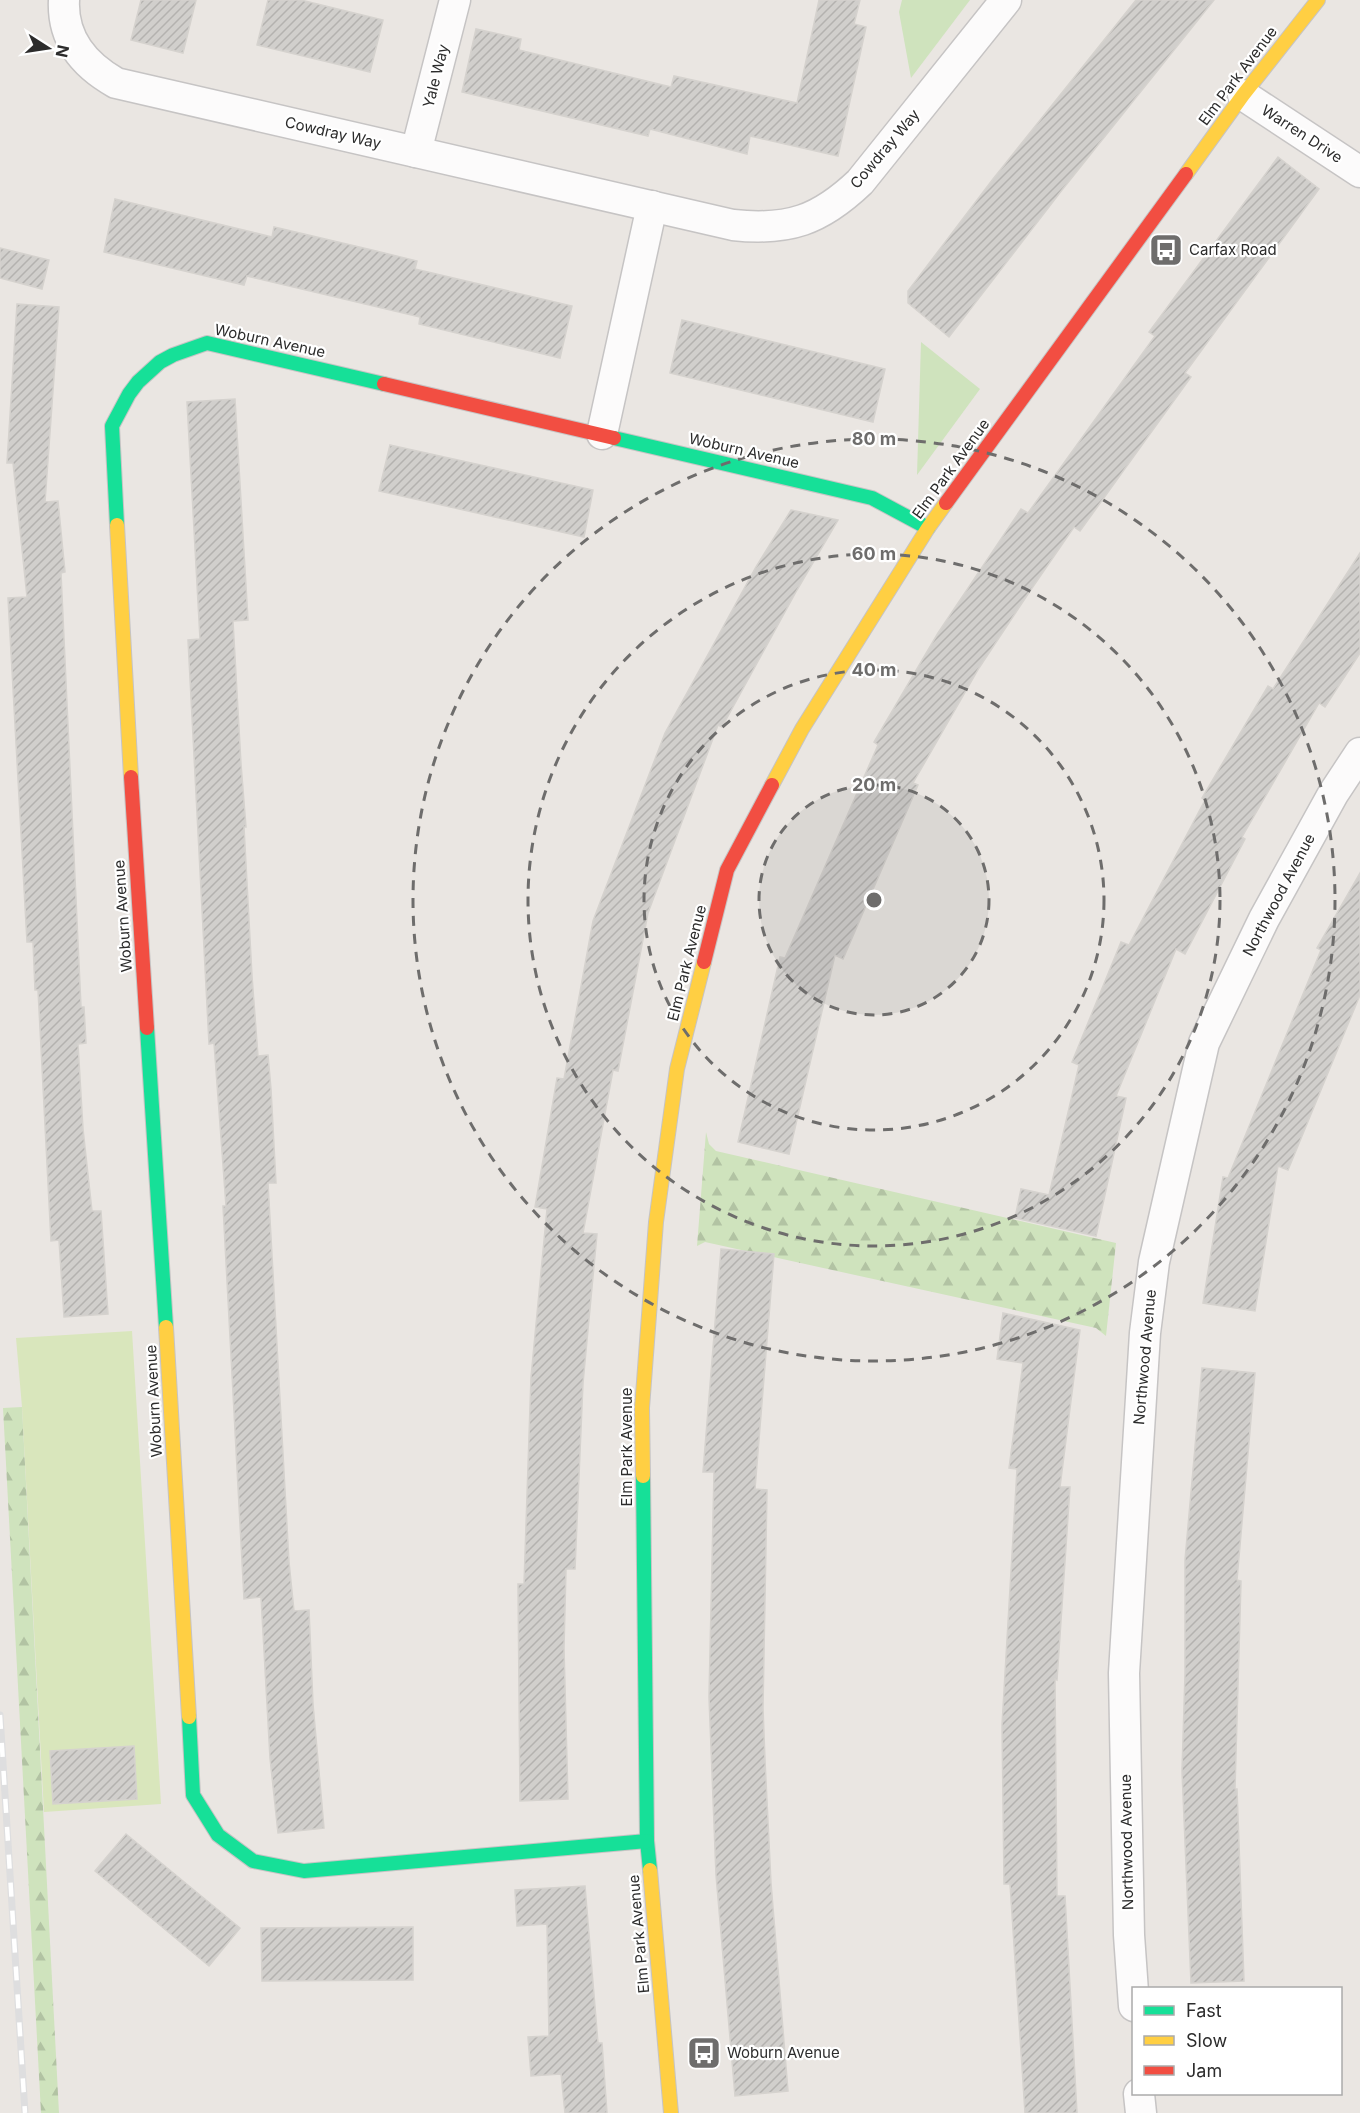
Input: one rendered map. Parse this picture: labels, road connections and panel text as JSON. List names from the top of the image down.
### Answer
{
  "streets": {
    "street": [
      "Yale Way",
      "Elm Park Avenue",
      "Cowdray Way",
      "Warren Drive",
      "Woburn Avenue",
      "Northwood Avenue"
    ]
  },
  "crossings": [
    ["Yale Way", "Cowdray Way"],
    ["Elm Park Avenue", "Warren Drive"],
    ["Elm Park Avenue", "Woburn Avenue"]
  ],
  "places": {
    "bus stop": ["Carfax Road", "Woburn Avenue"]
  },
  "legend": ["Fast", "Slow", "Jam"],
  "north": "right",
  "rings": [
    "80 m",
    "60 m",
    "40 m",
    "20 m"
  ]
}
